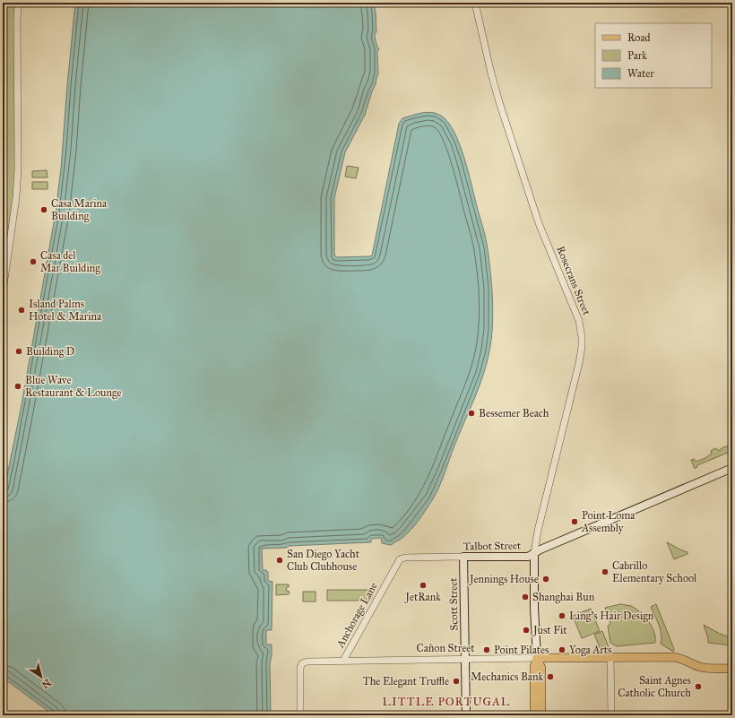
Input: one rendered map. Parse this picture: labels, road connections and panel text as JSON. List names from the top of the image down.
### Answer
{
  "streets": {
    "main road": [
      "Rosecrans Street",
      "Talbot Street",
      "Scott Street",
      "Cañon Street"
    ],
    "street": ["Anchorage Lane"]
  },
  "crossings": [
    ["Rosecrans Street", "Talbot Street"],
    ["Rosecrans Street", "Cañon Street"],
    ["Talbot Street", "Scott Street"],
    ["Talbot Street", "Anchorage Lane"],
    ["Scott Street", "Cañon Street"],
    ["Anchorage Lane", "Cañon Street"]
  ],
  "districts": ["LITTLE PORTUGAL"],
  "places": [
    "Casa Marina Building",
    "Casa del Mar Building",
    "Island Palms Hotel & Marina",
    "Building D",
    "Blue Wave Restaurant & Lounge",
    "Bessemer Beach",
    "Point Loma Assembly",
    "San Diego Yacht Club Clubhouse",
    "Cabrillo Elementary School",
    "Jennings House",
    "JetRank",
    "Shanghai Bun",
    "Ling's Hair Design",
    "Just Fit",
    "Point Pilates",
    "Yoga Arts",
    "Mechanics Bank",
    "The Elegant Truffle",
    "Saint Agnes Catholic Church"
  ],
  "legend": ["Road", "Park", "Water"],
  "north": "bottom right"
}
